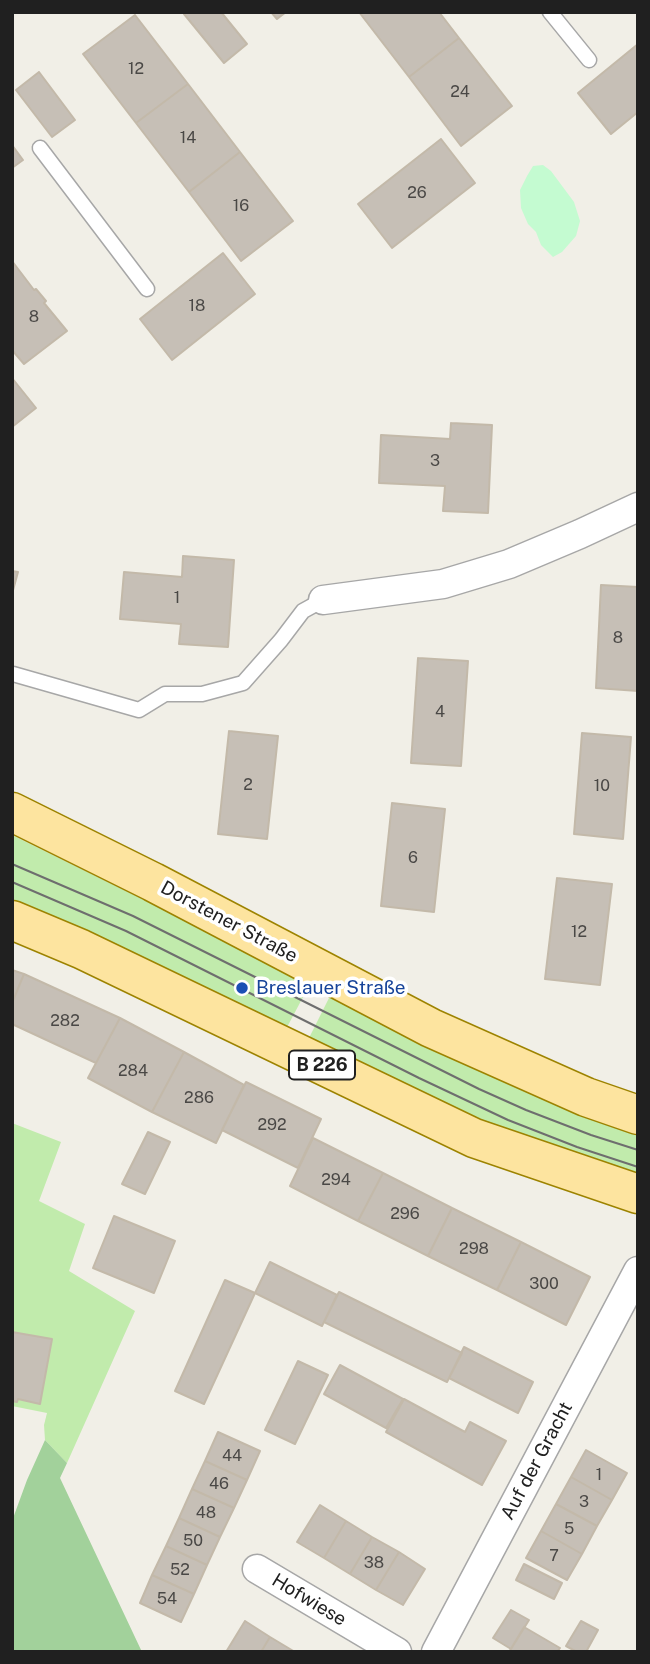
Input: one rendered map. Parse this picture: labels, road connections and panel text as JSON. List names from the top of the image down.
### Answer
{
  "streets": {
    "main road": ["Dorstener Straße", "B 226"],
    "street": ["Auf der Gracht", "Hofwiese"]
  },
  "places": ["Breslauer Straße"],
  "house_numbers": [
    "12",
    "24",
    "14",
    "26",
    "16",
    "18",
    "8",
    "3",
    "1",
    "8",
    "4",
    "2",
    "10",
    "6",
    "12",
    "282",
    "284",
    "286",
    "292",
    "294",
    "296",
    "298",
    "300",
    "44",
    "1",
    "46",
    "3",
    "48",
    "5",
    "50",
    "7",
    "38",
    "52",
    "54"
  ]
}
